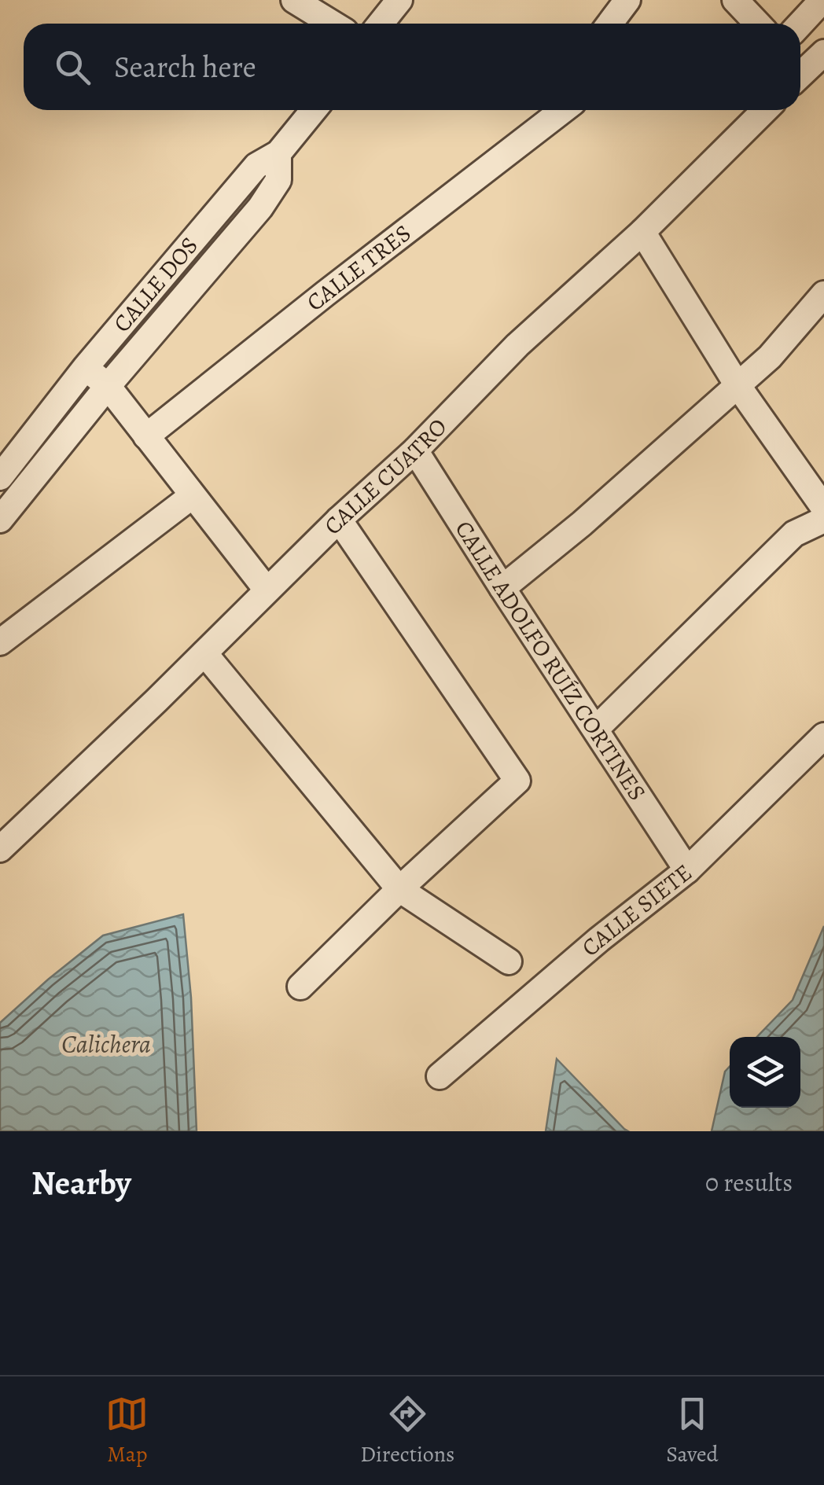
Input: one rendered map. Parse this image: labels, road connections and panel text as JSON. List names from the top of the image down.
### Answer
{
  "streets": {
    "street": [
      "CALLE TRES",
      "CALLE DOS",
      "CALLE CUATRO",
      "CALLE ADOLFO RUÍZ CORTINES",
      "CALLE SIETE"
    ]
  },
  "crossings": [
    ["CALLE CUATRO", "CALLE ADOLFO RUÍZ CORTINES"],
    ["CALLE ADOLFO RUÍZ CORTINES", "CALLE SIETE"]
  ],
  "water": ["Calichera"],
  "page": {
    "search": "Search here",
    "heading": ["Nearby", "0 results"],
    "nav": ["Map", "Directions", "Saved"]
  }
}
